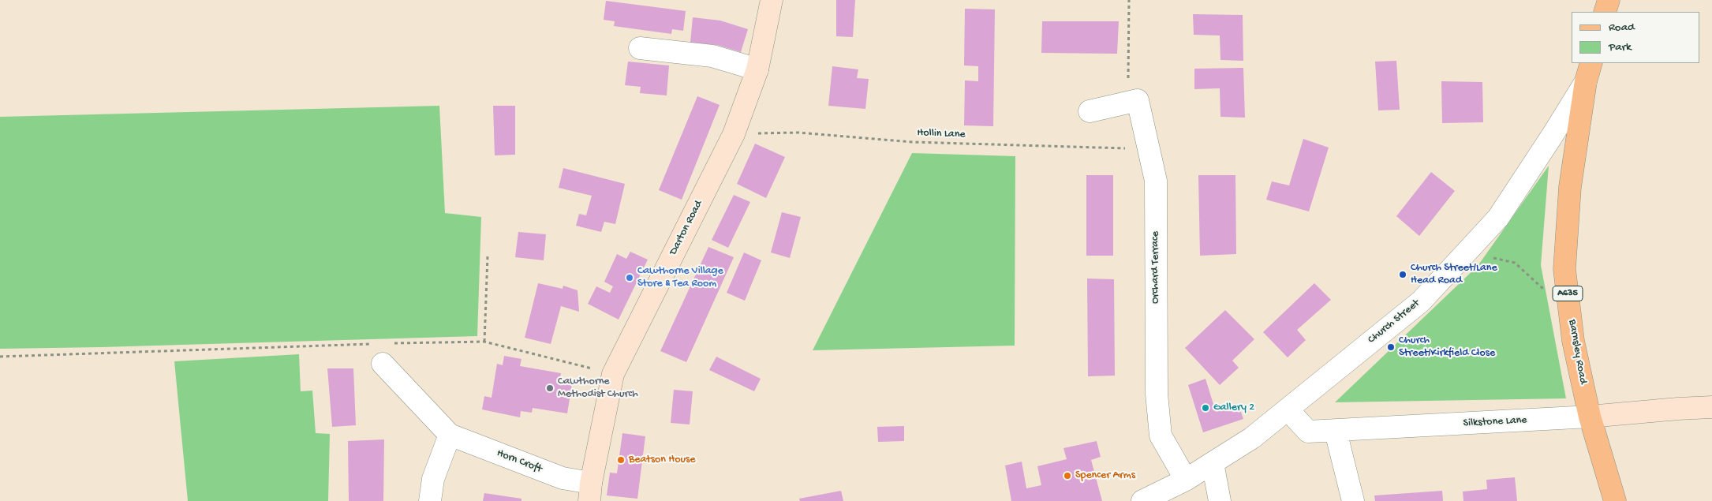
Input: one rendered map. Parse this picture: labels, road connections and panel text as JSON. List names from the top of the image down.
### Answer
{
  "streets": {
    "main road": ["A635", "Barnsley Road"],
    "street": [
      "Darton Road",
      "Orchard Terrace",
      "Church Street",
      "Silkstone Lane",
      "Horn Croft"
    ],
    "path": ["Hollin Lane"]
  },
  "crossings": [
    ["Hollin Lane", "Darton Road"],
    ["Hollin Lane", "Orchard Terrace"],
    ["Darton Road", "Horn Croft"],
    ["Orchard Terrace", "Church Street"],
    ["Church Street", "Barnsley Road"],
    ["Church Street", "Silkstone Lane"],
    ["Barnsley Road", "Silkstone Lane"]
  ],
  "places": [
    "Church Street/Lane Head Road",
    "Cawthorne Village Store & Tea Room",
    "Church Street/Kirkfield Close",
    "Cawthorne Methodist Church",
    "Gallery 2",
    "Beatson House",
    "Spencer Arms"
  ],
  "legend": ["Road", "Park"]
}
